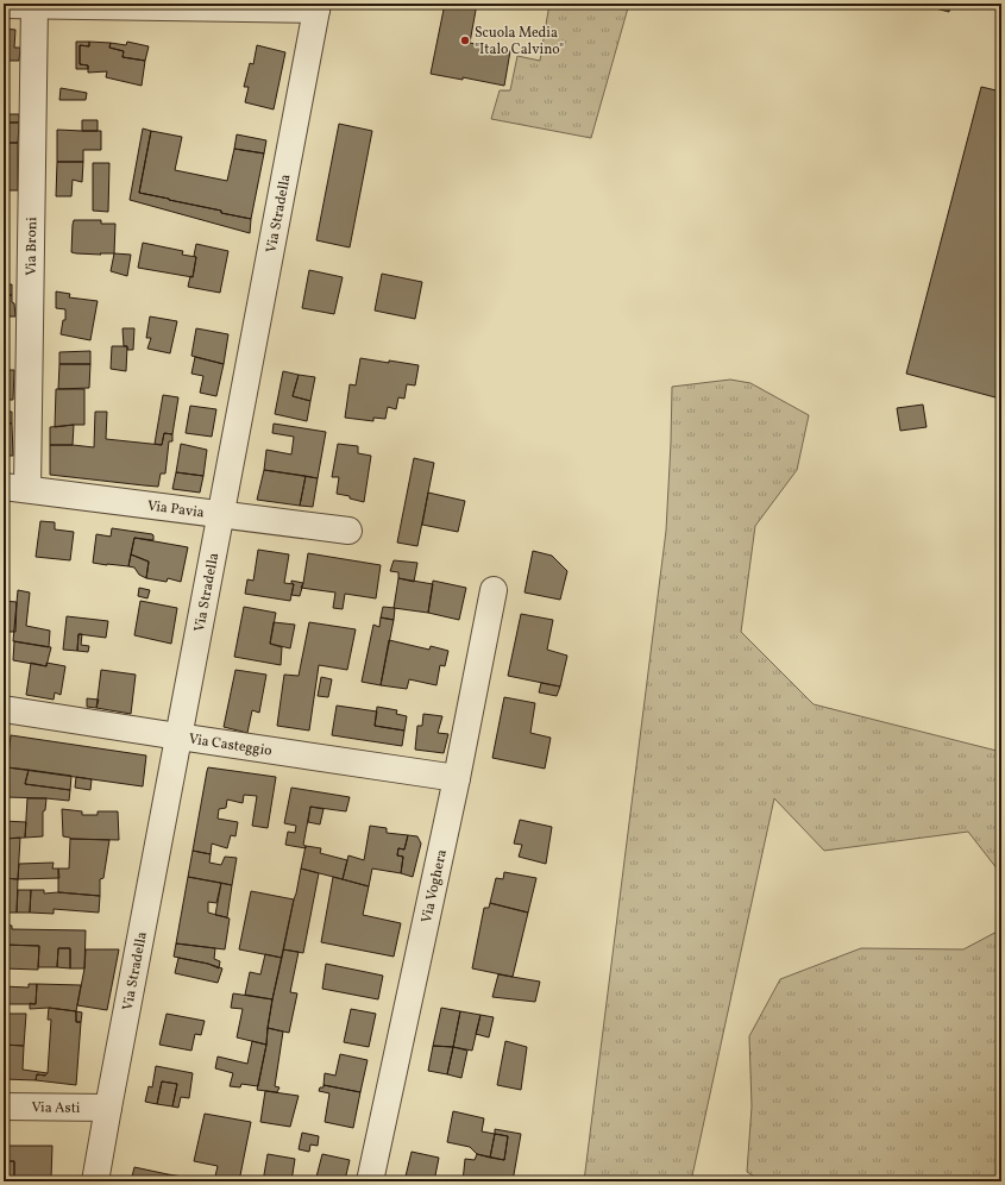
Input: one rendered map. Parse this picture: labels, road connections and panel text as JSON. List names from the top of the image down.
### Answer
{
  "streets": {
    "street": [
      "Via Stradella",
      "Via Broni",
      "Via Pavia",
      "Via Casteggio",
      "Via Voghera",
      "Via Asti"
    ]
  },
  "crossings": [
    ["Via Stradella", "Via Pavia"],
    ["Via Stradella", "Via Casteggio"],
    ["Via Stradella", "Via Asti"],
    ["Via Broni", "Via Pavia"],
    ["Via Casteggio", "Via Voghera"]
  ],
  "places": ["Scuola Media \"Italo Calvino\""]
}
